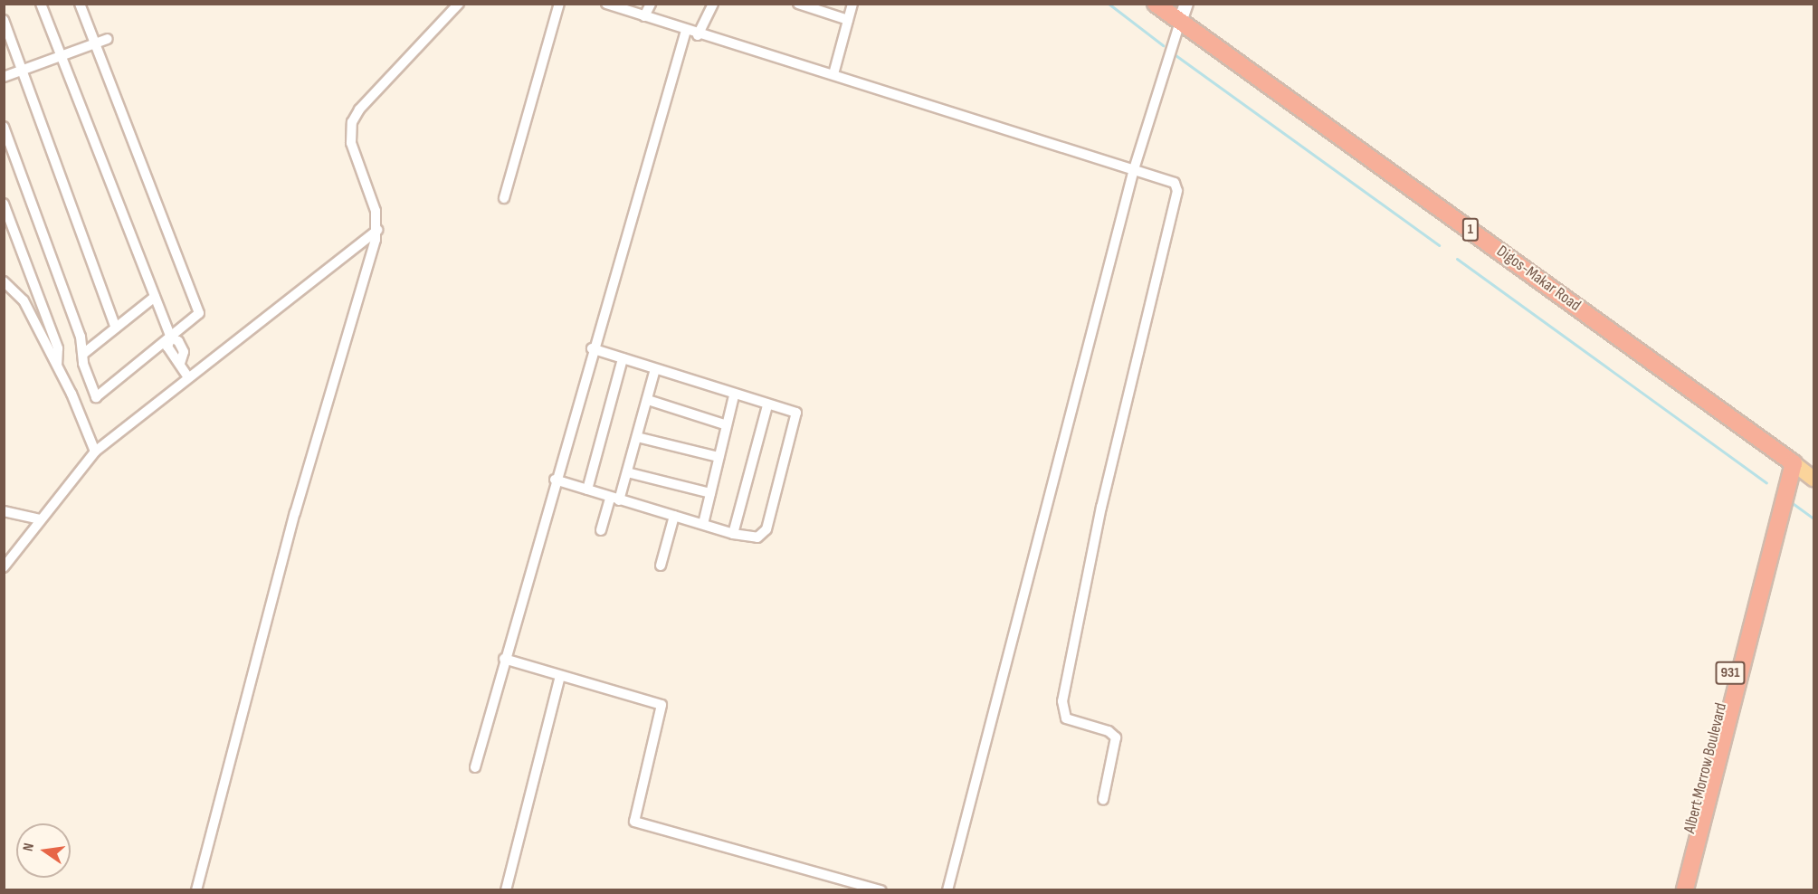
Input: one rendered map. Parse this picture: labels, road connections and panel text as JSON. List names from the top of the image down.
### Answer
{
  "streets": {
    "highway": [
      "1",
      "Digos-Makar Road",
      "931",
      "Albert Morrow Boulevard"
    ]
  },
  "crossings": [
    ["Digos-Makar Road", "Albert Morrow Boulevard"]
  ],
  "north": "left"
}
